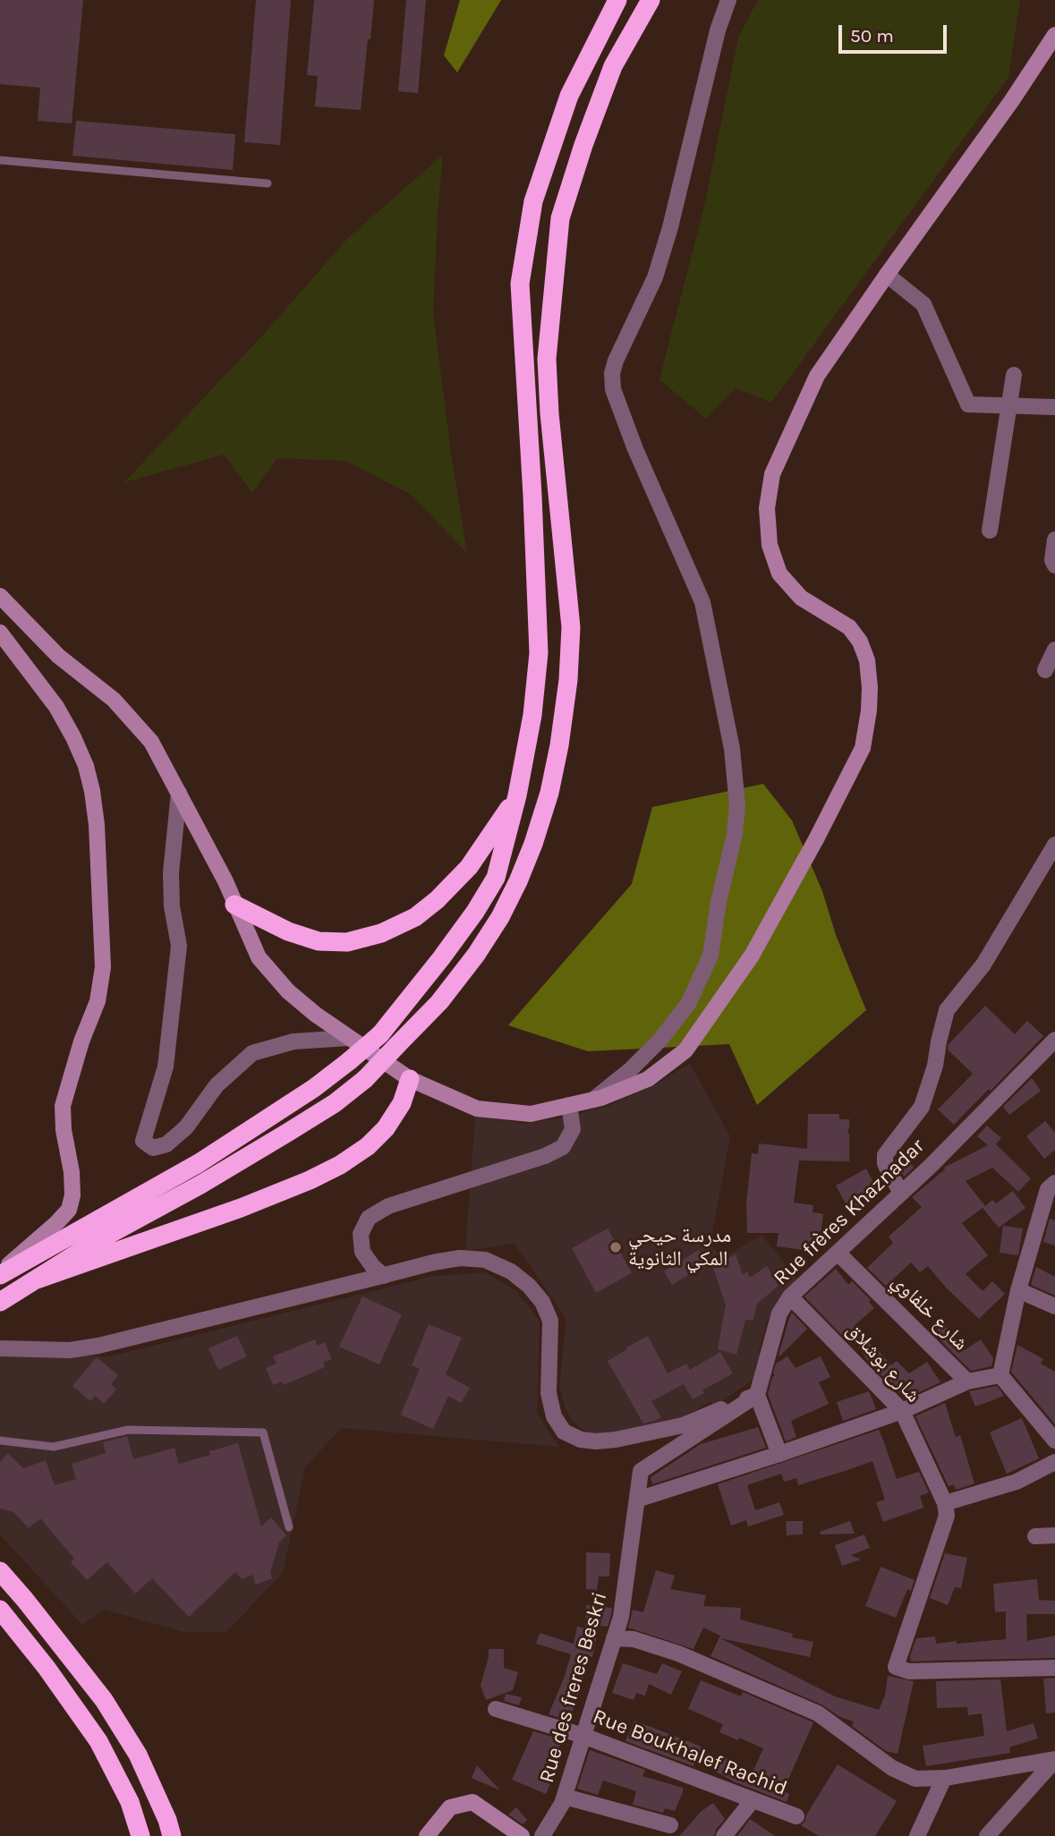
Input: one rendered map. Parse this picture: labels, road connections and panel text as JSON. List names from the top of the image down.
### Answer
{
  "streets": {
    "street": [
      "Rue frères Khaznadar",
      "شارع خلفاوي",
      "شارع بوشلاق",
      "Rue des freres Beskri",
      "Rue Boukhalef Rachid"
    ]
  },
  "crossings": [
    ["Rue frères Khaznadar", "شارع خلفاوي"],
    ["Rue frères Khaznadar", "شارع بوشلاق"],
    ["Rue frères Khaznadar", "Rue des freres Beskri"],
    ["Rue des freres Beskri", "Rue Boukhalef Rachid"]
  ],
  "places": ["مدرسة حيحي المكي الثانوية"],
  "scale_bar": "50 m"
}
